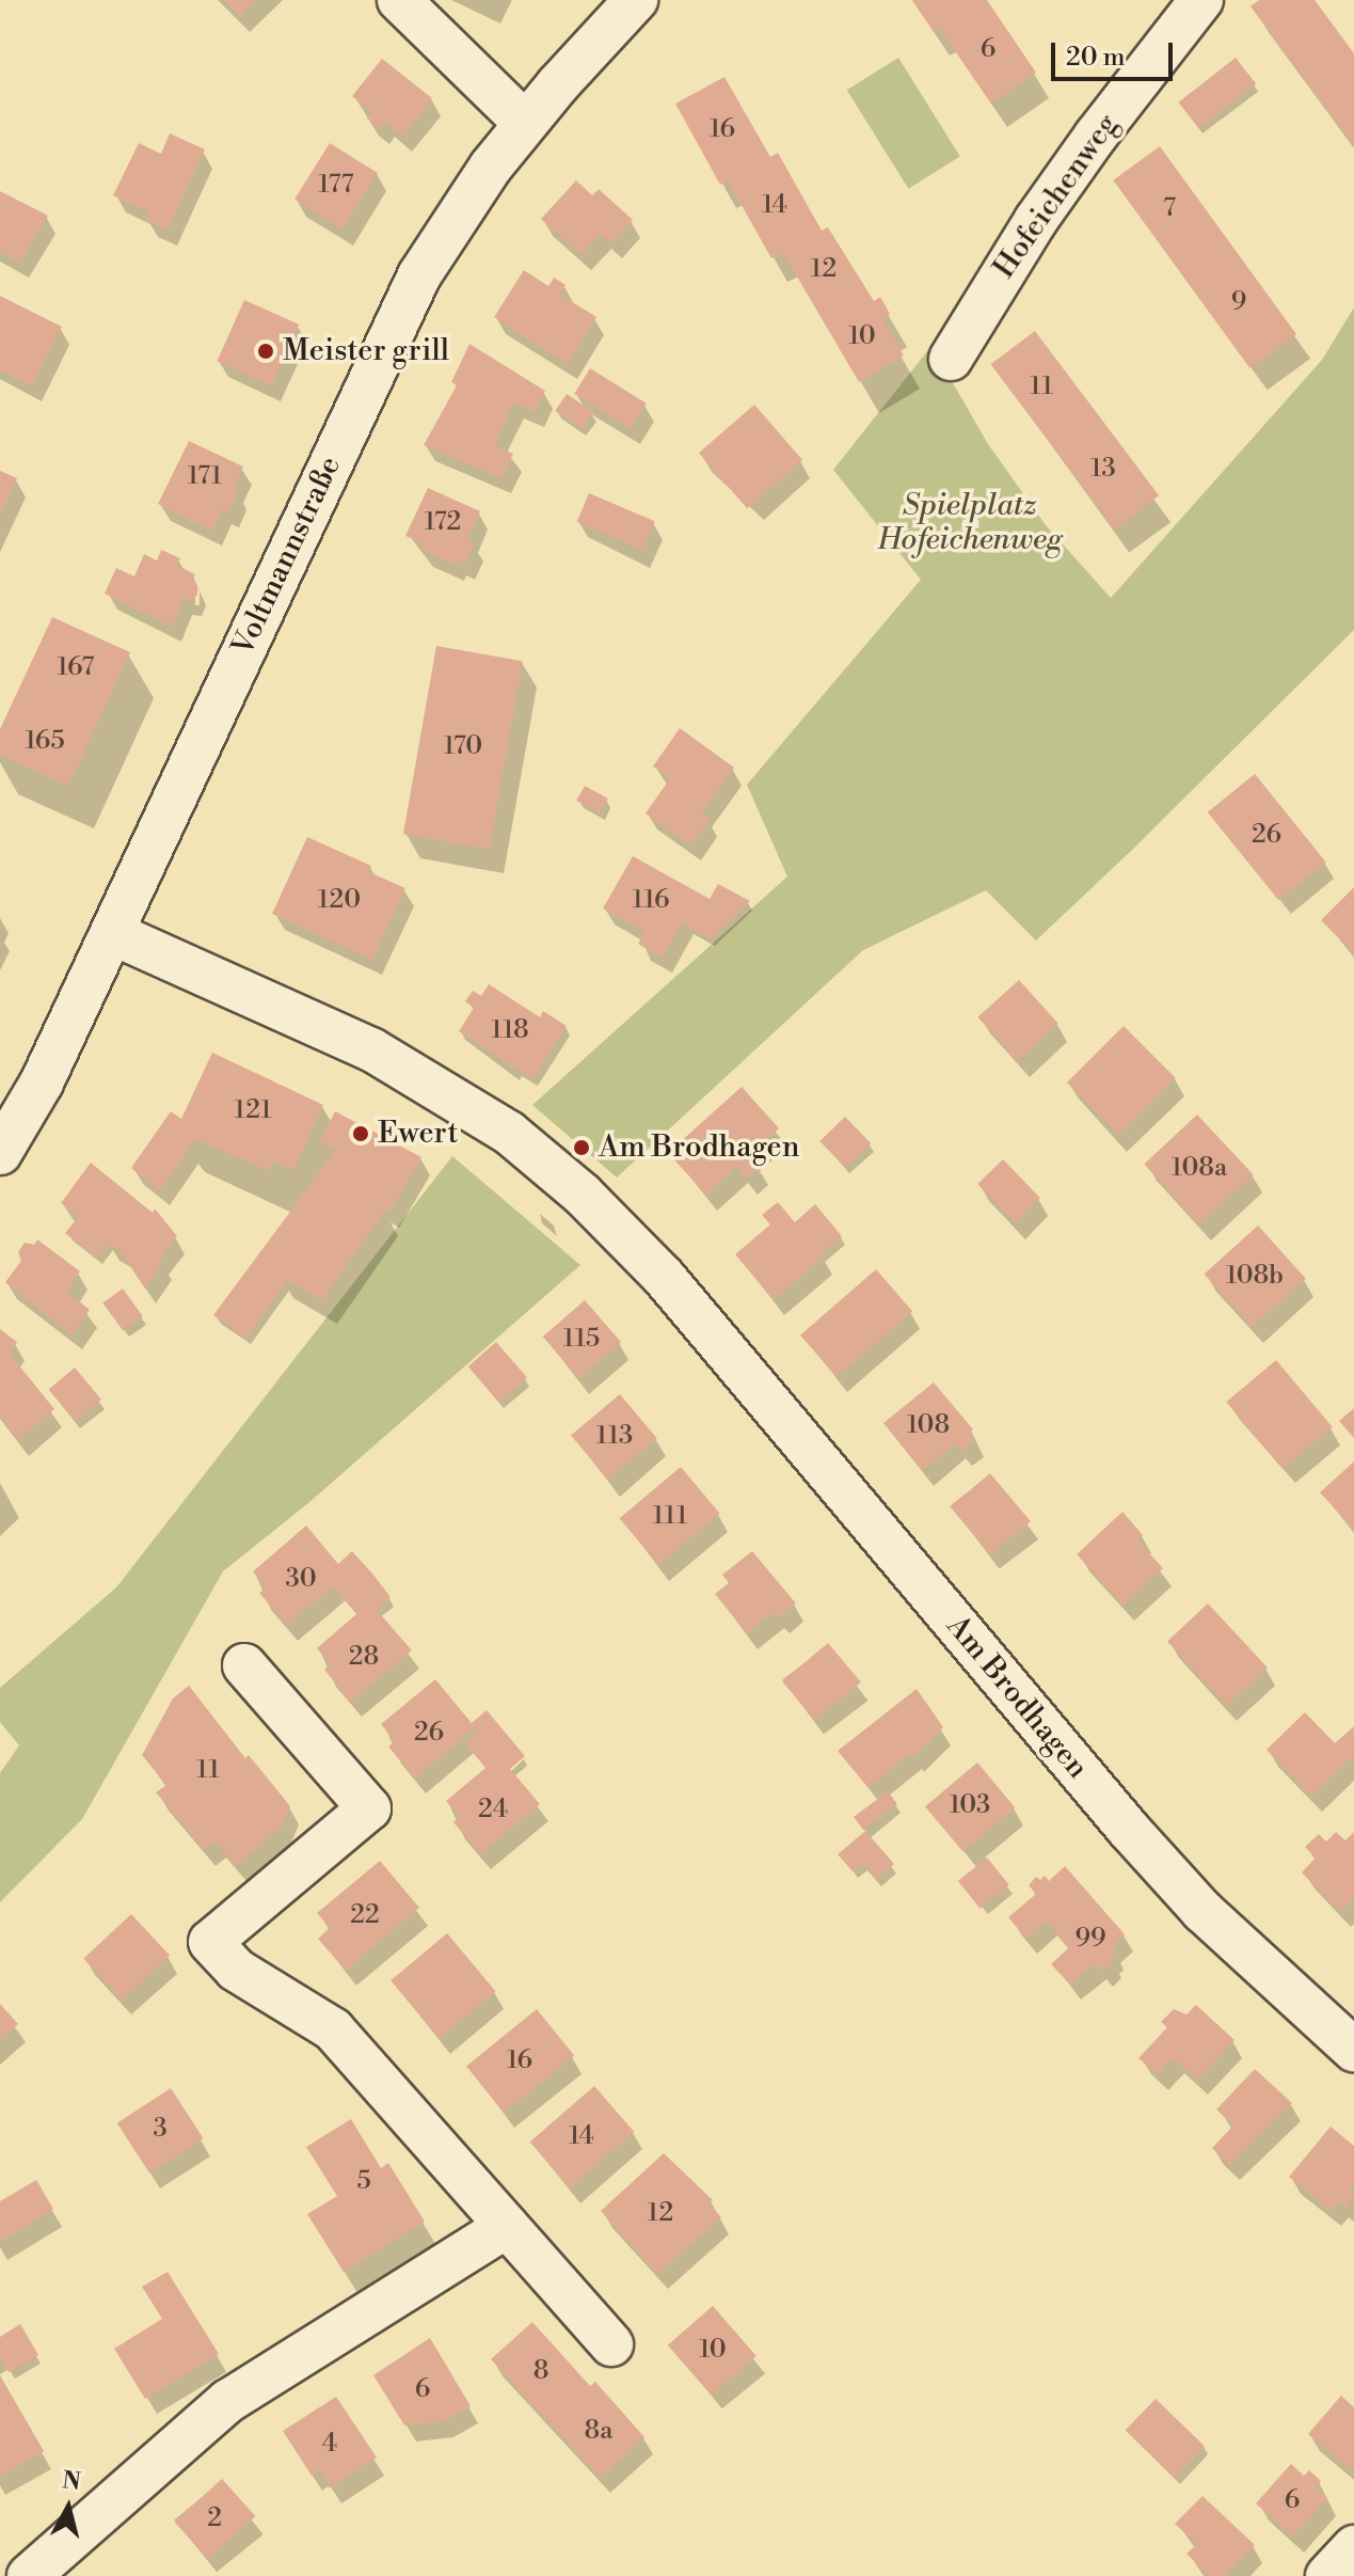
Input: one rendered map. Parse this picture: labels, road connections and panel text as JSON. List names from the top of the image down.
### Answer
{
  "streets": {
    "street": ["Hofeichenweg", "Voltmannstraße", "Am Brodhagen"]
  },
  "crossings": [
    ["Voltmannstraße", "Am Brodhagen"]
  ],
  "parks": ["Spielplatz Hofeichenweg"],
  "places": ["Meister grill", "Ewert", "Am Brodhagen"],
  "house_numbers": [
    "6",
    "16",
    "177",
    "14",
    "7",
    "12",
    "9",
    "10",
    "11",
    "13",
    "171",
    "172",
    "167",
    "165",
    "170",
    "26",
    "120",
    "116",
    "118",
    "121",
    "108a",
    "108b",
    "115",
    "108",
    "113",
    "111",
    "30",
    "28",
    "26",
    "11",
    "103",
    "24",
    "22",
    "99",
    "16",
    "3",
    "14",
    "5",
    "12",
    "10",
    "8",
    "6",
    "8a",
    "4",
    "6",
    "2"
  ],
  "scale_bar": "20 m",
  "north": "top"
}
